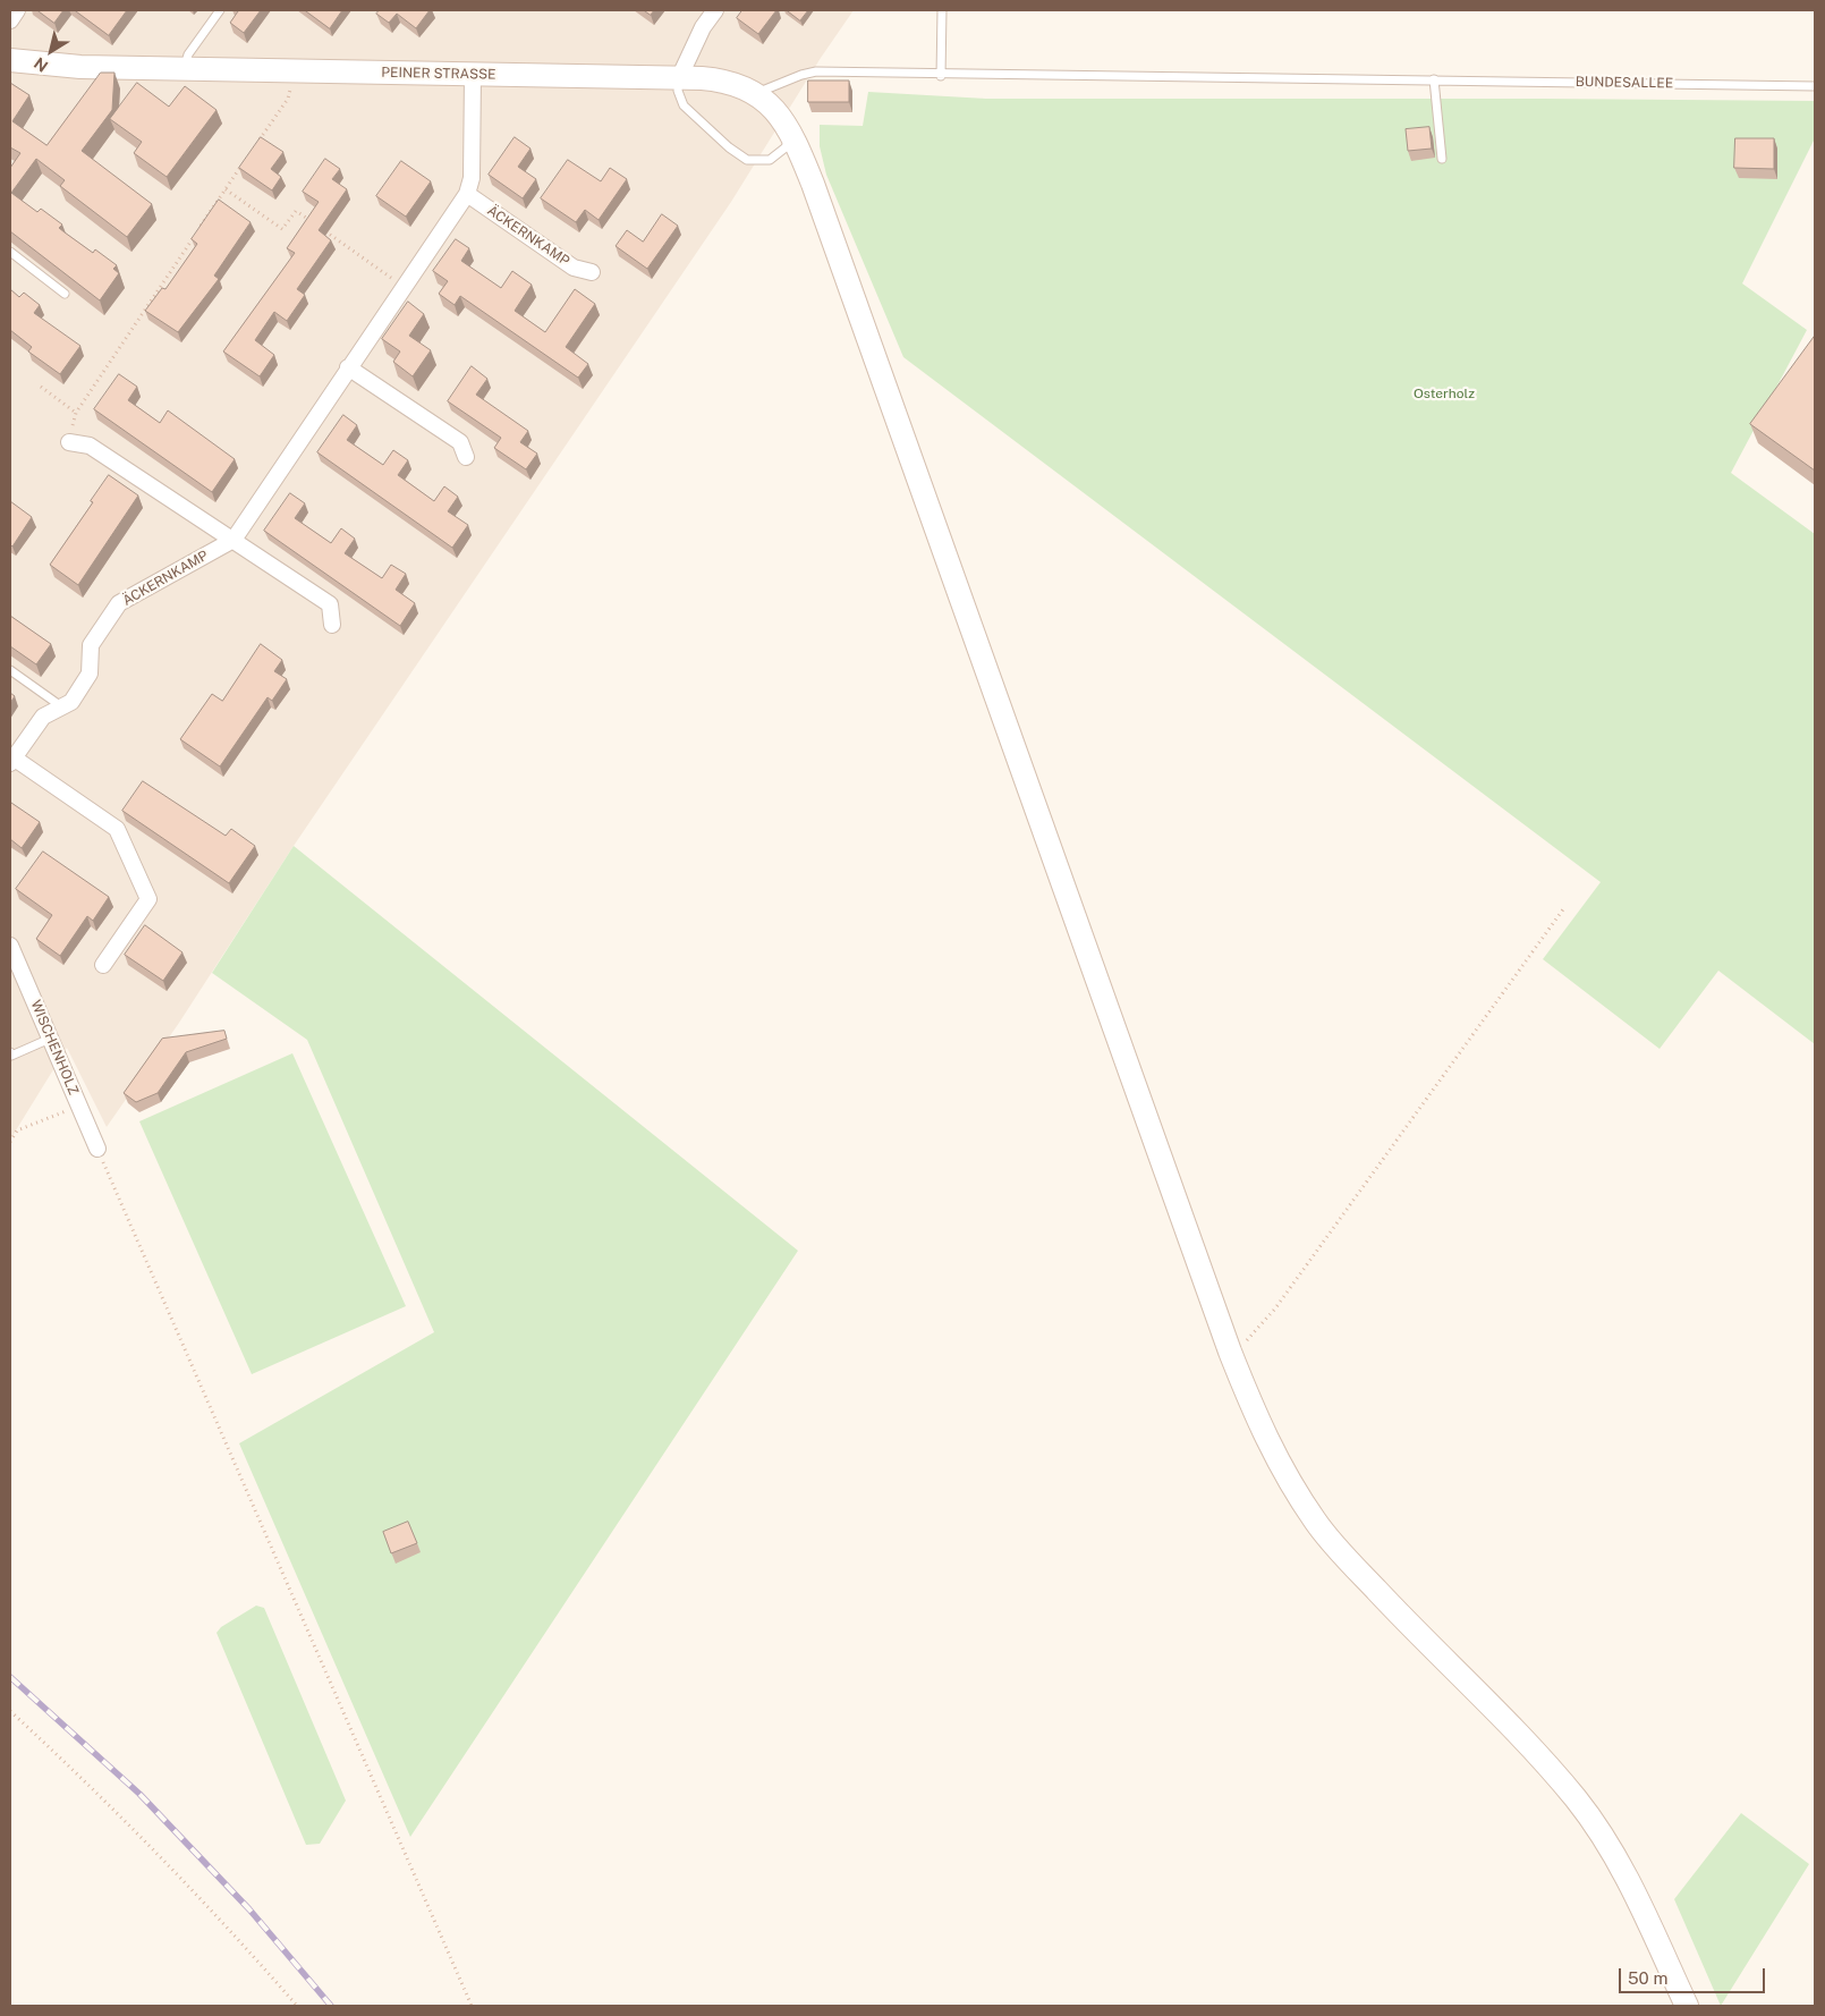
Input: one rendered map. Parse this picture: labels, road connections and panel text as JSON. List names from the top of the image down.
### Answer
{
  "streets": {
    "main road": ["PEINER STRASSE"],
    "street": ["ÄCKERNKAMP", "WISCHENHOLZ"],
    "lane": ["BUNDESALLEE"]
  },
  "crossings": [
    ["PEINER STRASSE", "BUNDESALLEE"],
    ["PEINER STRASSE", "ÄCKERNKAMP"]
  ],
  "parks": ["Osterholz"],
  "scale_bar": "50 m",
  "north": "bottom left"
}
